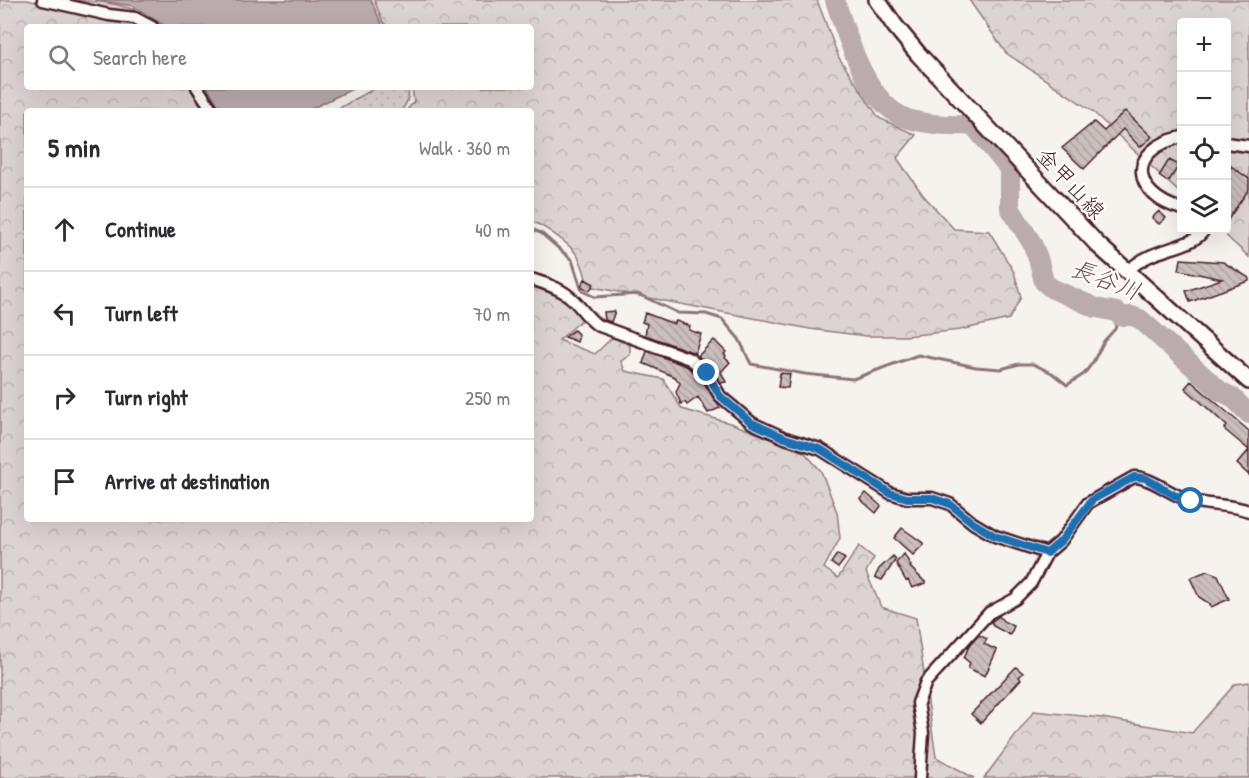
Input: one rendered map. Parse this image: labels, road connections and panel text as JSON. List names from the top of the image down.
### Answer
{
  "streets": {
    "main road": ["金甲山線"]
  },
  "water": ["長谷川"],
  "page": {
    "map_buttons": ["+", "−"],
    "search": "Search here",
    "heading": ["5 min", "Walk · 360 m"],
    "list": [
      ["Continue", "40 m"],
      ["Turn left", "70 m"],
      ["Turn right", "250 m"],
      "Arrive at destination"
    ]
  }
}
